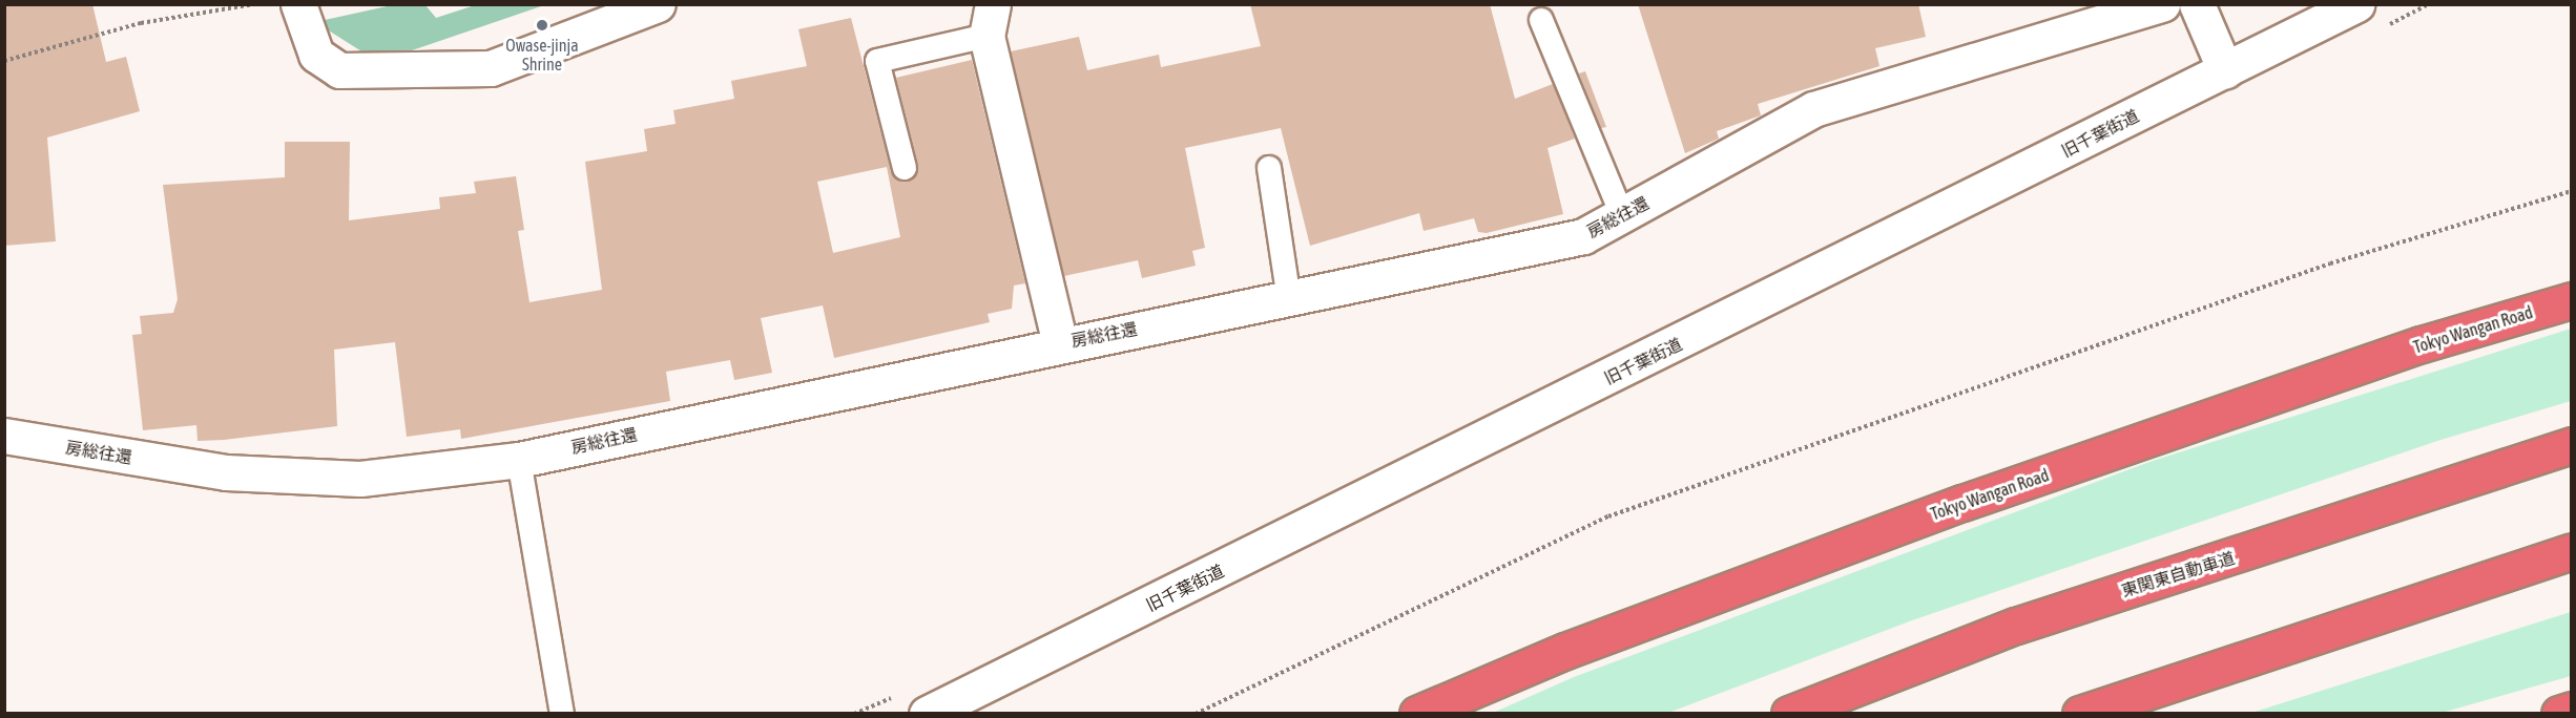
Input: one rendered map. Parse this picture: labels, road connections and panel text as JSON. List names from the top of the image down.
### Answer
{
  "streets": {
    "highway": ["Tokyo Wangan Road", "東関東自動車道"],
    "street": ["旧千葉街道", "房総往還"]
  },
  "places": ["Owase-jinja Shrine"]
}
